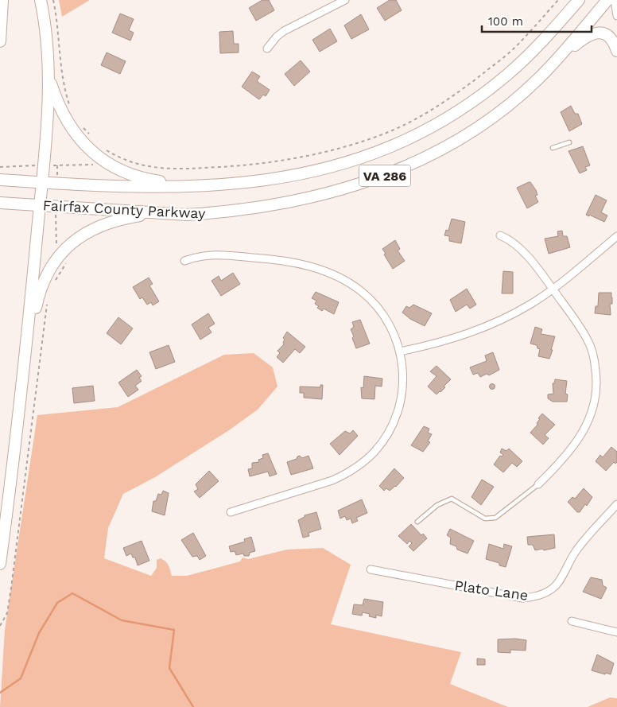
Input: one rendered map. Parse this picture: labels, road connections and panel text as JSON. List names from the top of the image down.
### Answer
{
  "streets": {
    "highway": ["VA 286", "Fairfax County Parkway"],
    "street": ["Plato Lane"]
  },
  "scale_bar": "100 m"
}
